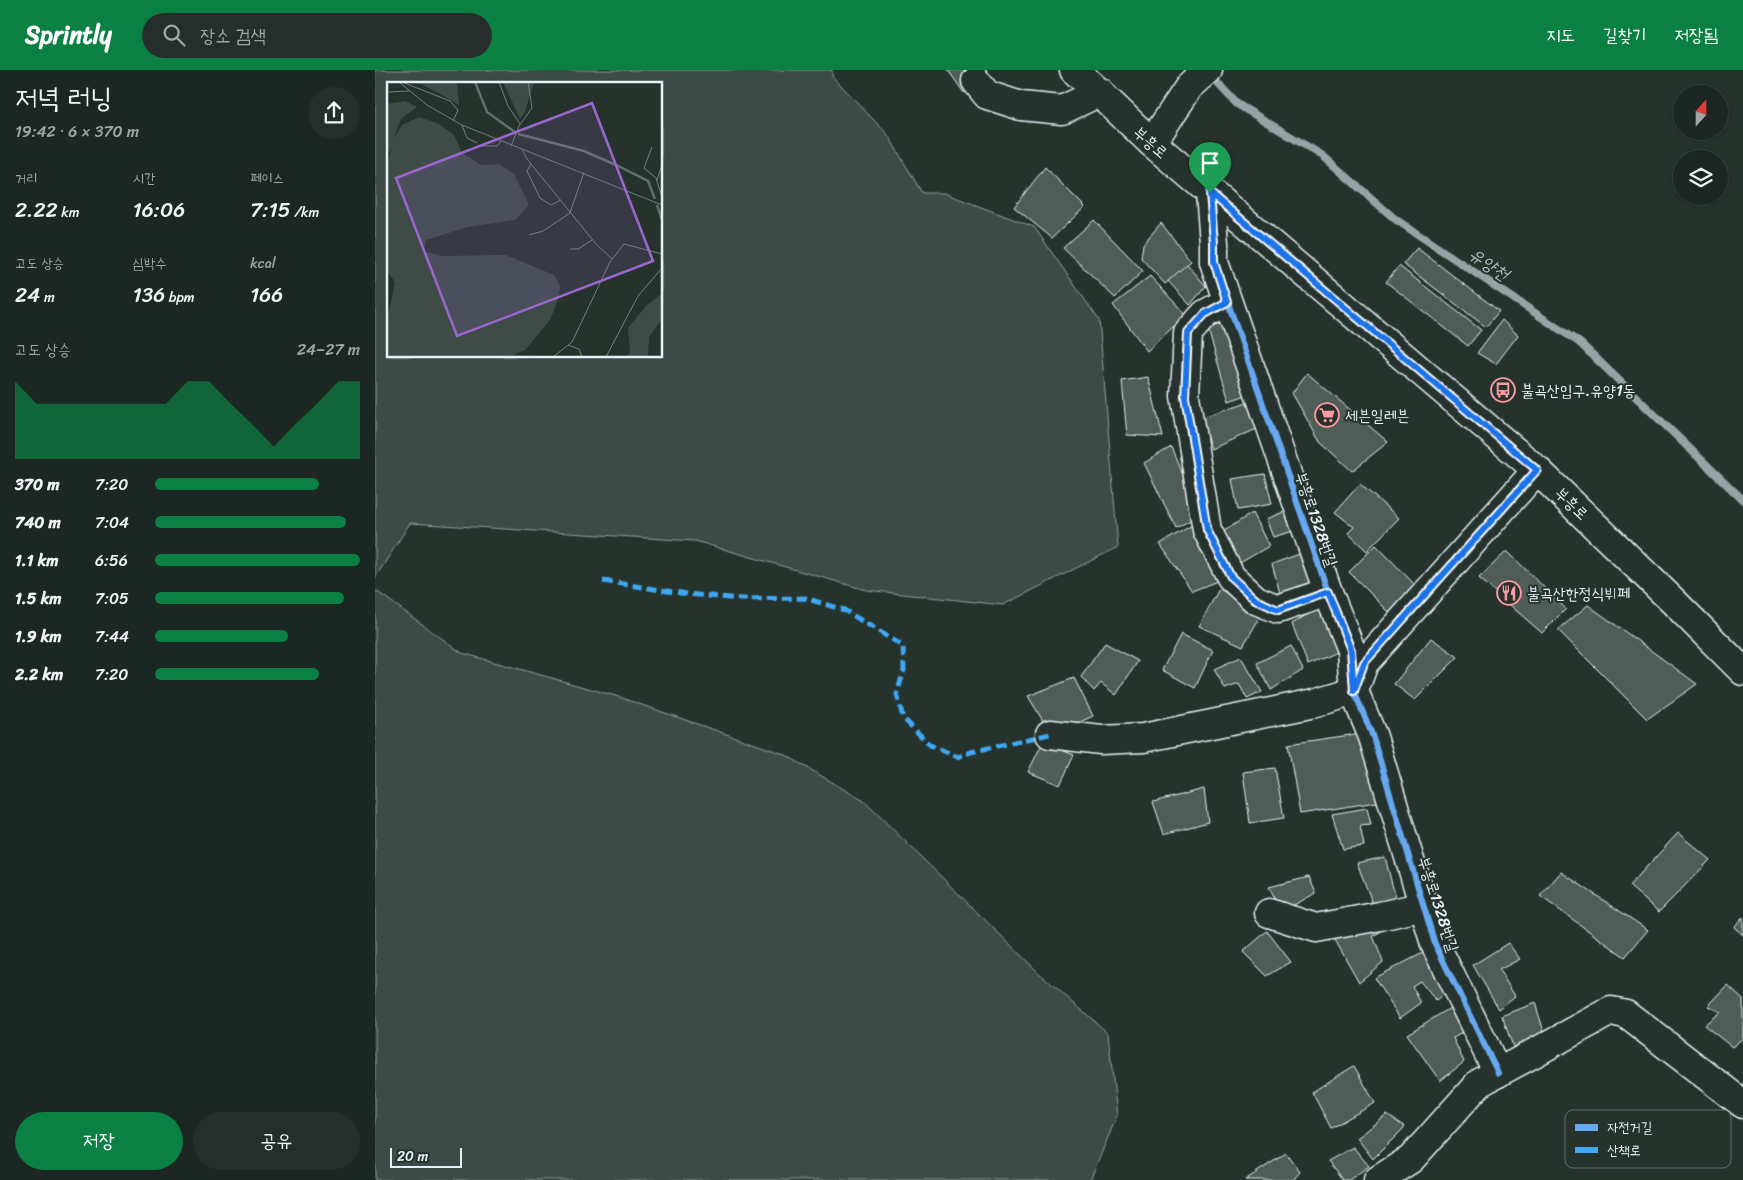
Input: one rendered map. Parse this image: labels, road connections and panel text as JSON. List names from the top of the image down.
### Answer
{
  "streets": {
    "street": ["부흥로", "부흥로1328번길"]
  },
  "crossings": [
    ["부흥로", "부흥로1328번길"]
  ],
  "water": ["유양천"],
  "places": {
    "bus stop": ["불곡산입구.유양1동"],
    "supermarket": ["세븐일레븐"],
    "restaurant": ["불곡산한정식뷔페"]
  },
  "legend": ["자전거길", "산책로"],
  "scale_bar": "20 m",
  "north": "top",
  "page": {
    "header": "Sprintly",
    "search": "장소 검색",
    "nav": ["지도", "길찾기", "저장됨"],
    "heading": ["저녁 러닝", "19:42 · 6 × 370 m"],
    "stats": [
      ["거리", "2.22 km"],
      ["시간", "16:06"],
      ["페이스", "7:15 /km"],
      ["고도 상승", "24 m"],
      ["심박수", "136 bpm"],
      ["kcal", "166"]
    ],
    "chart": ["고도 상승", "24–27 m"],
    "list": [
      {
        "name": "370 m",
        "note": "7:20"
      },
      {
        "name": "740 m",
        "note": "7:04"
      },
      {
        "name": "1.1 km",
        "note": "6:56"
      },
      {
        "name": "1.5 km",
        "note": "7:05"
      },
      {
        "name": "1.9 km",
        "note": "7:44"
      },
      {
        "name": "2.2 km",
        "note": "7:20"
      }
    ],
    "buttons": ["저장", "공유"],
    "scale": "20 m"
  }
}
